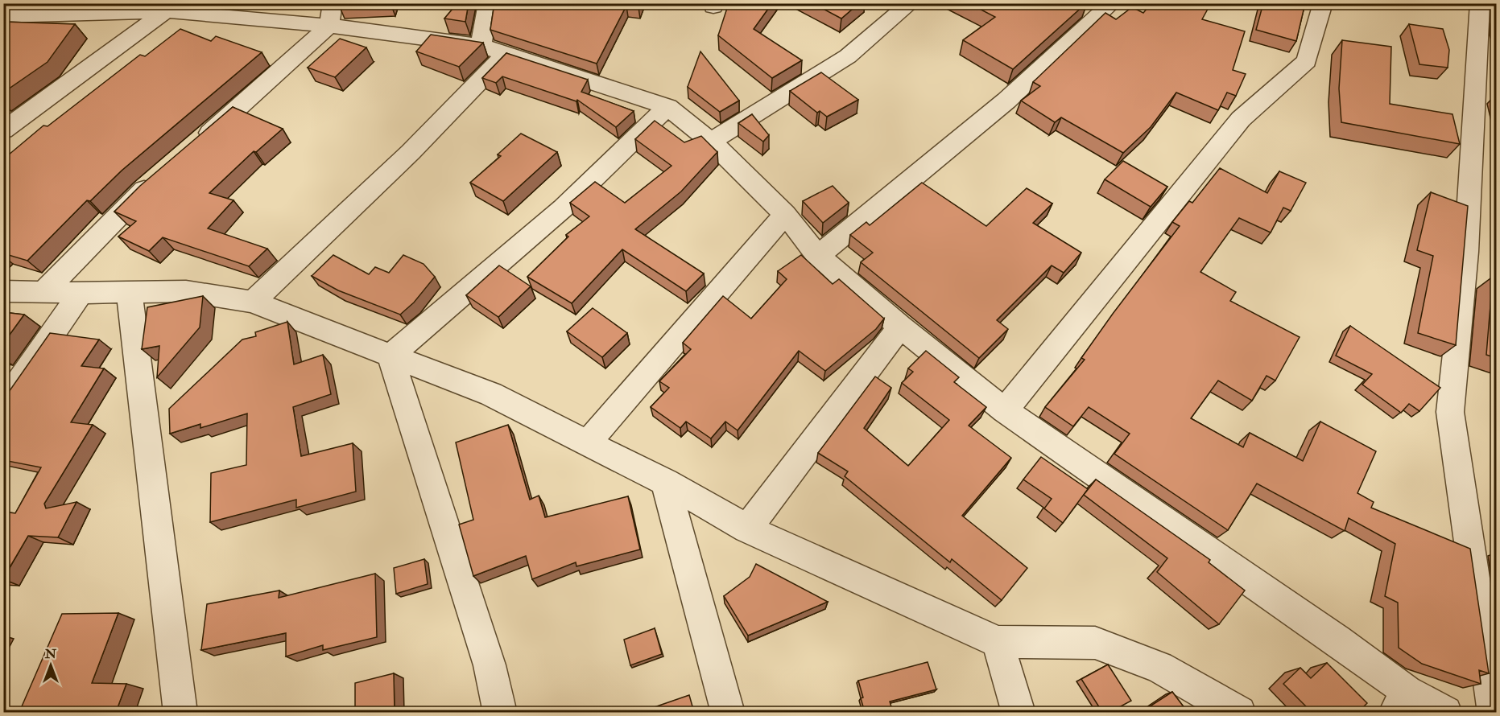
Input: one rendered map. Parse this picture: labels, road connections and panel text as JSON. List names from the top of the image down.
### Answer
{
  "north": "top"
}
